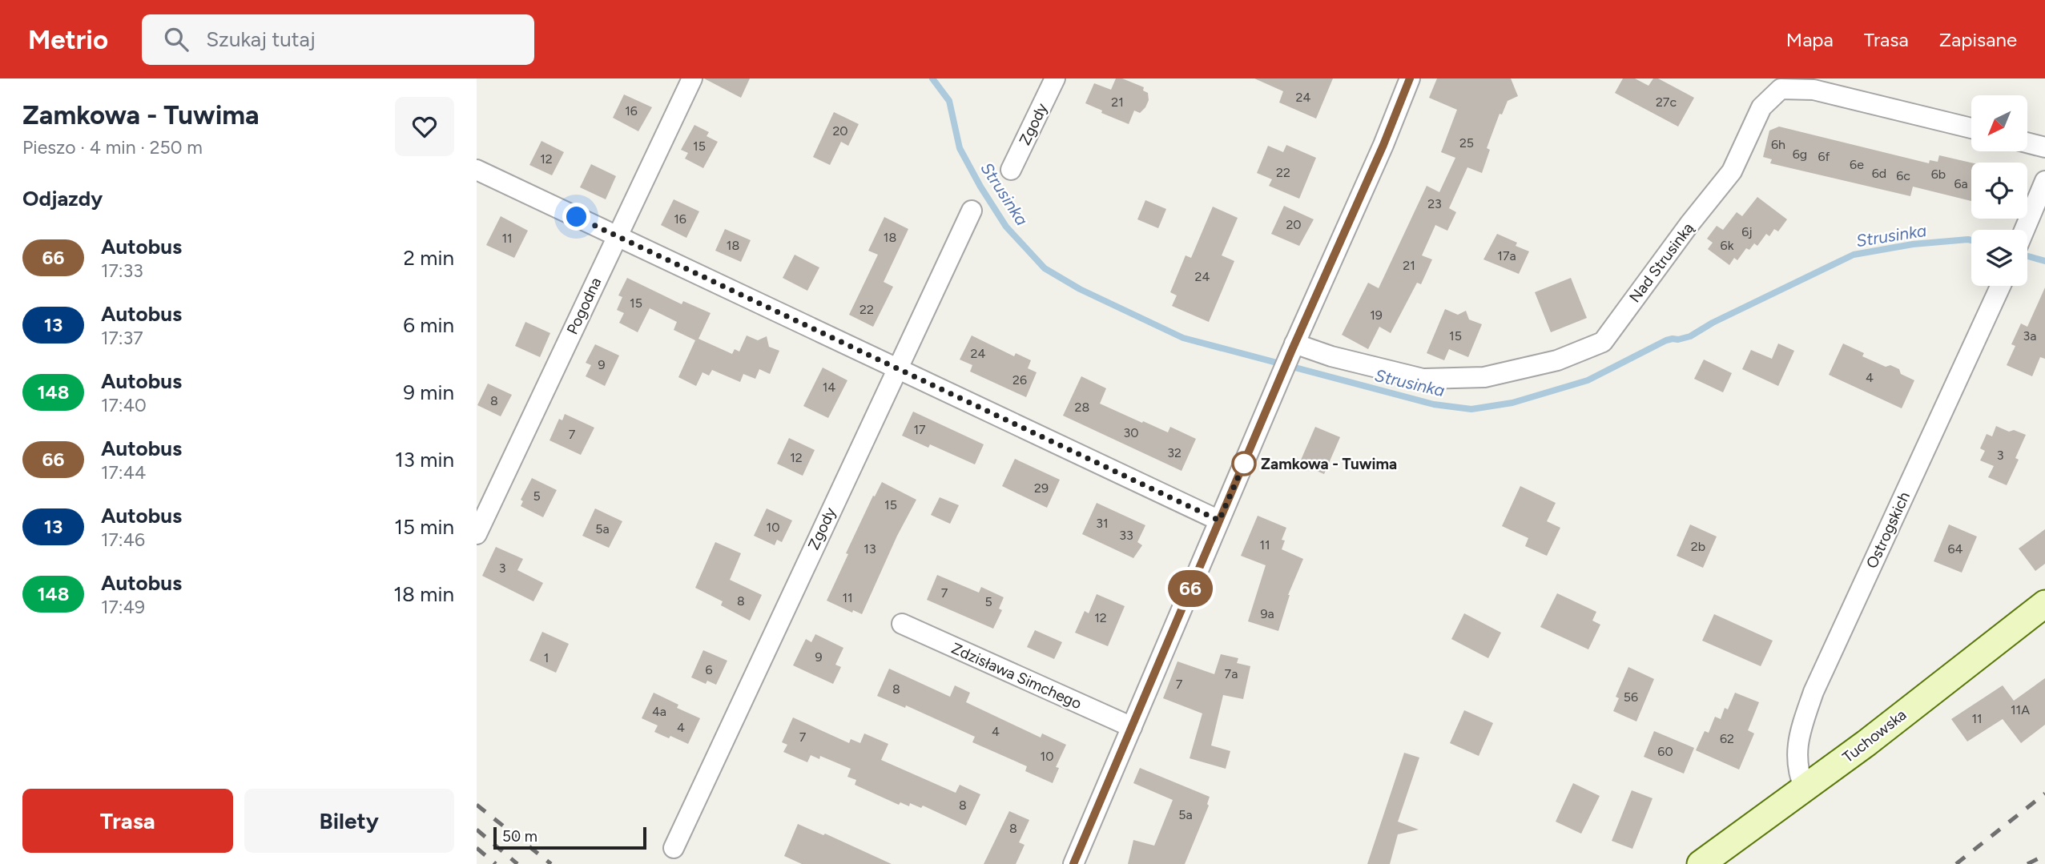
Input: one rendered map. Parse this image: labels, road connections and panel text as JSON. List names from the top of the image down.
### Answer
{
  "streets": {
    "street": [
      "Zgody",
      "Nad Strusinką",
      "Pogodna",
      "Ostrogskich",
      "Zdzisława Simchego",
      "Tuchowska"
    ]
  },
  "crossings": [
    ["Ostrogskich", "Tuchowska"]
  ],
  "water": ["Strusinka"],
  "places": ["Zamkowa - Tuwima"],
  "lines": ["bus line 66"],
  "house_numbers": [
    "24",
    "21",
    "27c",
    "16",
    "20",
    "25",
    "6h",
    "15",
    "6g",
    "6f",
    "12",
    "6e",
    "22",
    "6d",
    "6b",
    "6c",
    "6a",
    "23",
    "16",
    "20",
    "6j",
    "18",
    "11",
    "18",
    "6k",
    "17a",
    "21",
    "24",
    "15",
    "22",
    "19",
    "15",
    "3a",
    "24",
    "9",
    "4",
    "26",
    "14",
    "8",
    "28",
    "17",
    "30",
    "7",
    "32",
    "3",
    "12",
    "29",
    "5",
    "15",
    "31",
    "10",
    "5a",
    "33",
    "11",
    "2b",
    "13",
    "64",
    "3",
    "7",
    "11",
    "8",
    "5",
    "9a",
    "12",
    "9",
    "1",
    "6",
    "7a",
    "7",
    "8",
    "56",
    "11A",
    "4a",
    "11",
    "4",
    "4",
    "7",
    "62",
    "60",
    "10",
    "8",
    "5a",
    "8"
  ],
  "scale_bar": "50 m",
  "north": "bottom left",
  "page": {
    "header": "Metrio",
    "search": "Szukaj tutaj",
    "nav": ["Mapa", "Trasa", "Zapisane"],
    "heading": [
      ["Zamkowa - Tuwima", "Pieszo · 4 min · 250 m"],
      "Odjazdy"
    ],
    "on_map": "66",
    "list": [
      {
        "mark": "66",
        "name": "Autobus",
        "note": "17:33",
        "value": "2 min"
      },
      {
        "mark": "13",
        "name": "Autobus",
        "note": "17:37",
        "value": "6 min"
      },
      {
        "mark": "148",
        "name": "Autobus",
        "note": "17:40",
        "value": "9 min"
      },
      {
        "mark": "66",
        "name": "Autobus",
        "note": "17:44",
        "value": "13 min"
      },
      {
        "mark": "13",
        "name": "Autobus",
        "note": "17:46",
        "value": "15 min"
      },
      {
        "mark": "148",
        "name": "Autobus",
        "note": "17:49",
        "value": "18 min"
      }
    ],
    "buttons": ["Trasa", "Bilety"],
    "scale": "50 m"
  }
}
